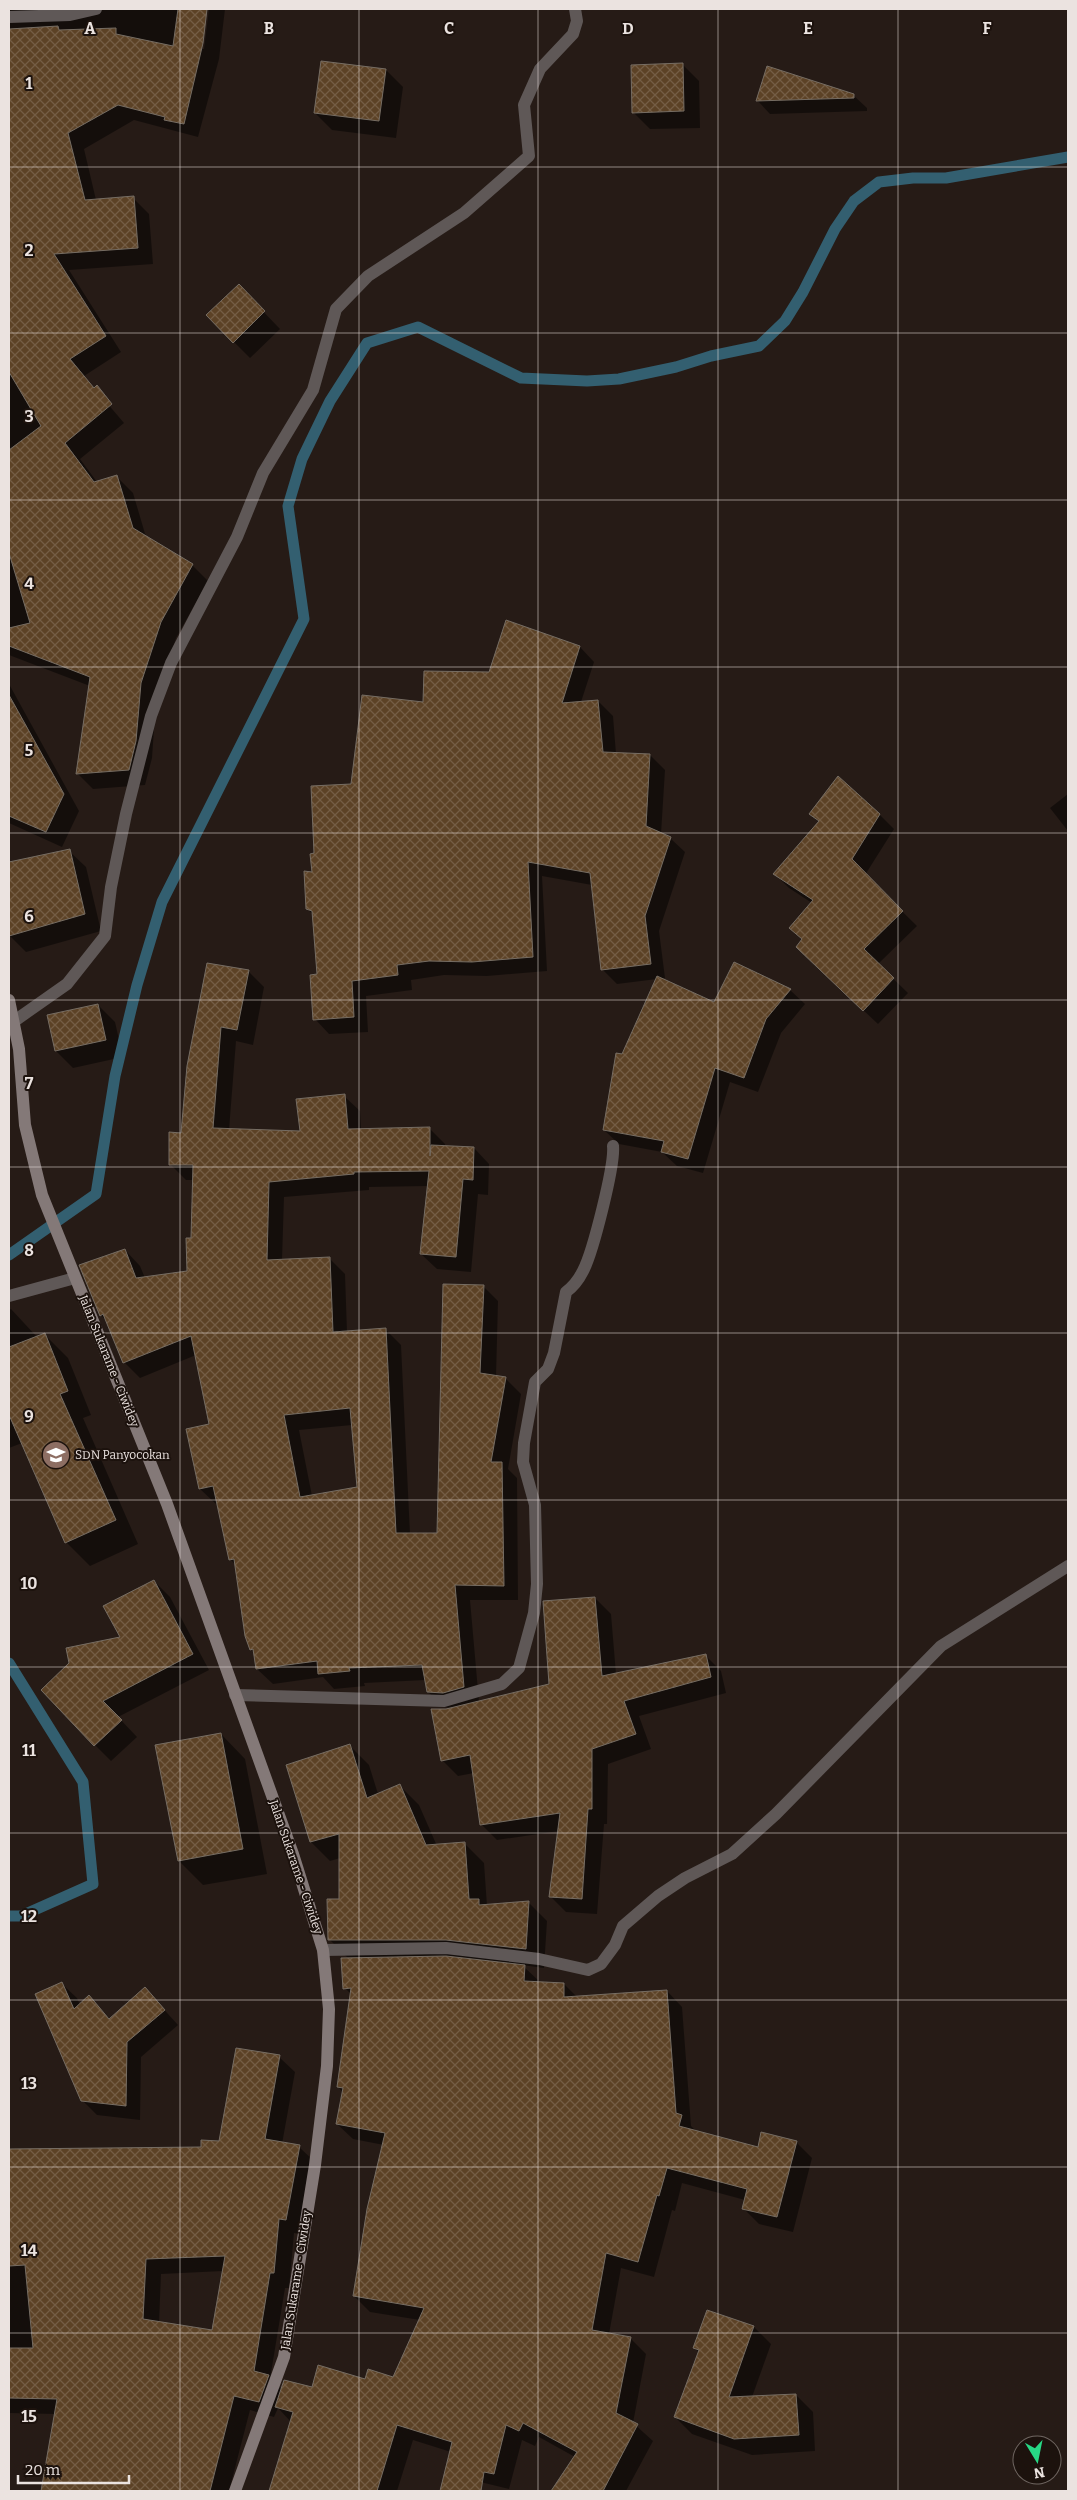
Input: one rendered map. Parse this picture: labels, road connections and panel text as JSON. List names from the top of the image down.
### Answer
{
  "streets": {
    "street": ["Jalan Sukarame - Ciwidey"]
  },
  "places": {
    "school or university": ["SDN Panyocokan"]
  },
  "scale_bar": "20 m",
  "north": "bottom",
  "grid": {
    "columns": [
      "A",
      "B",
      "C",
      "D",
      "E",
      "F"
    ],
    "rows": [
      "1",
      "2",
      "3",
      "4",
      "5",
      "6",
      "7",
      "8",
      "9",
      "10",
      "11",
      "12",
      "13",
      "14",
      "15"
    ]
  }
}
